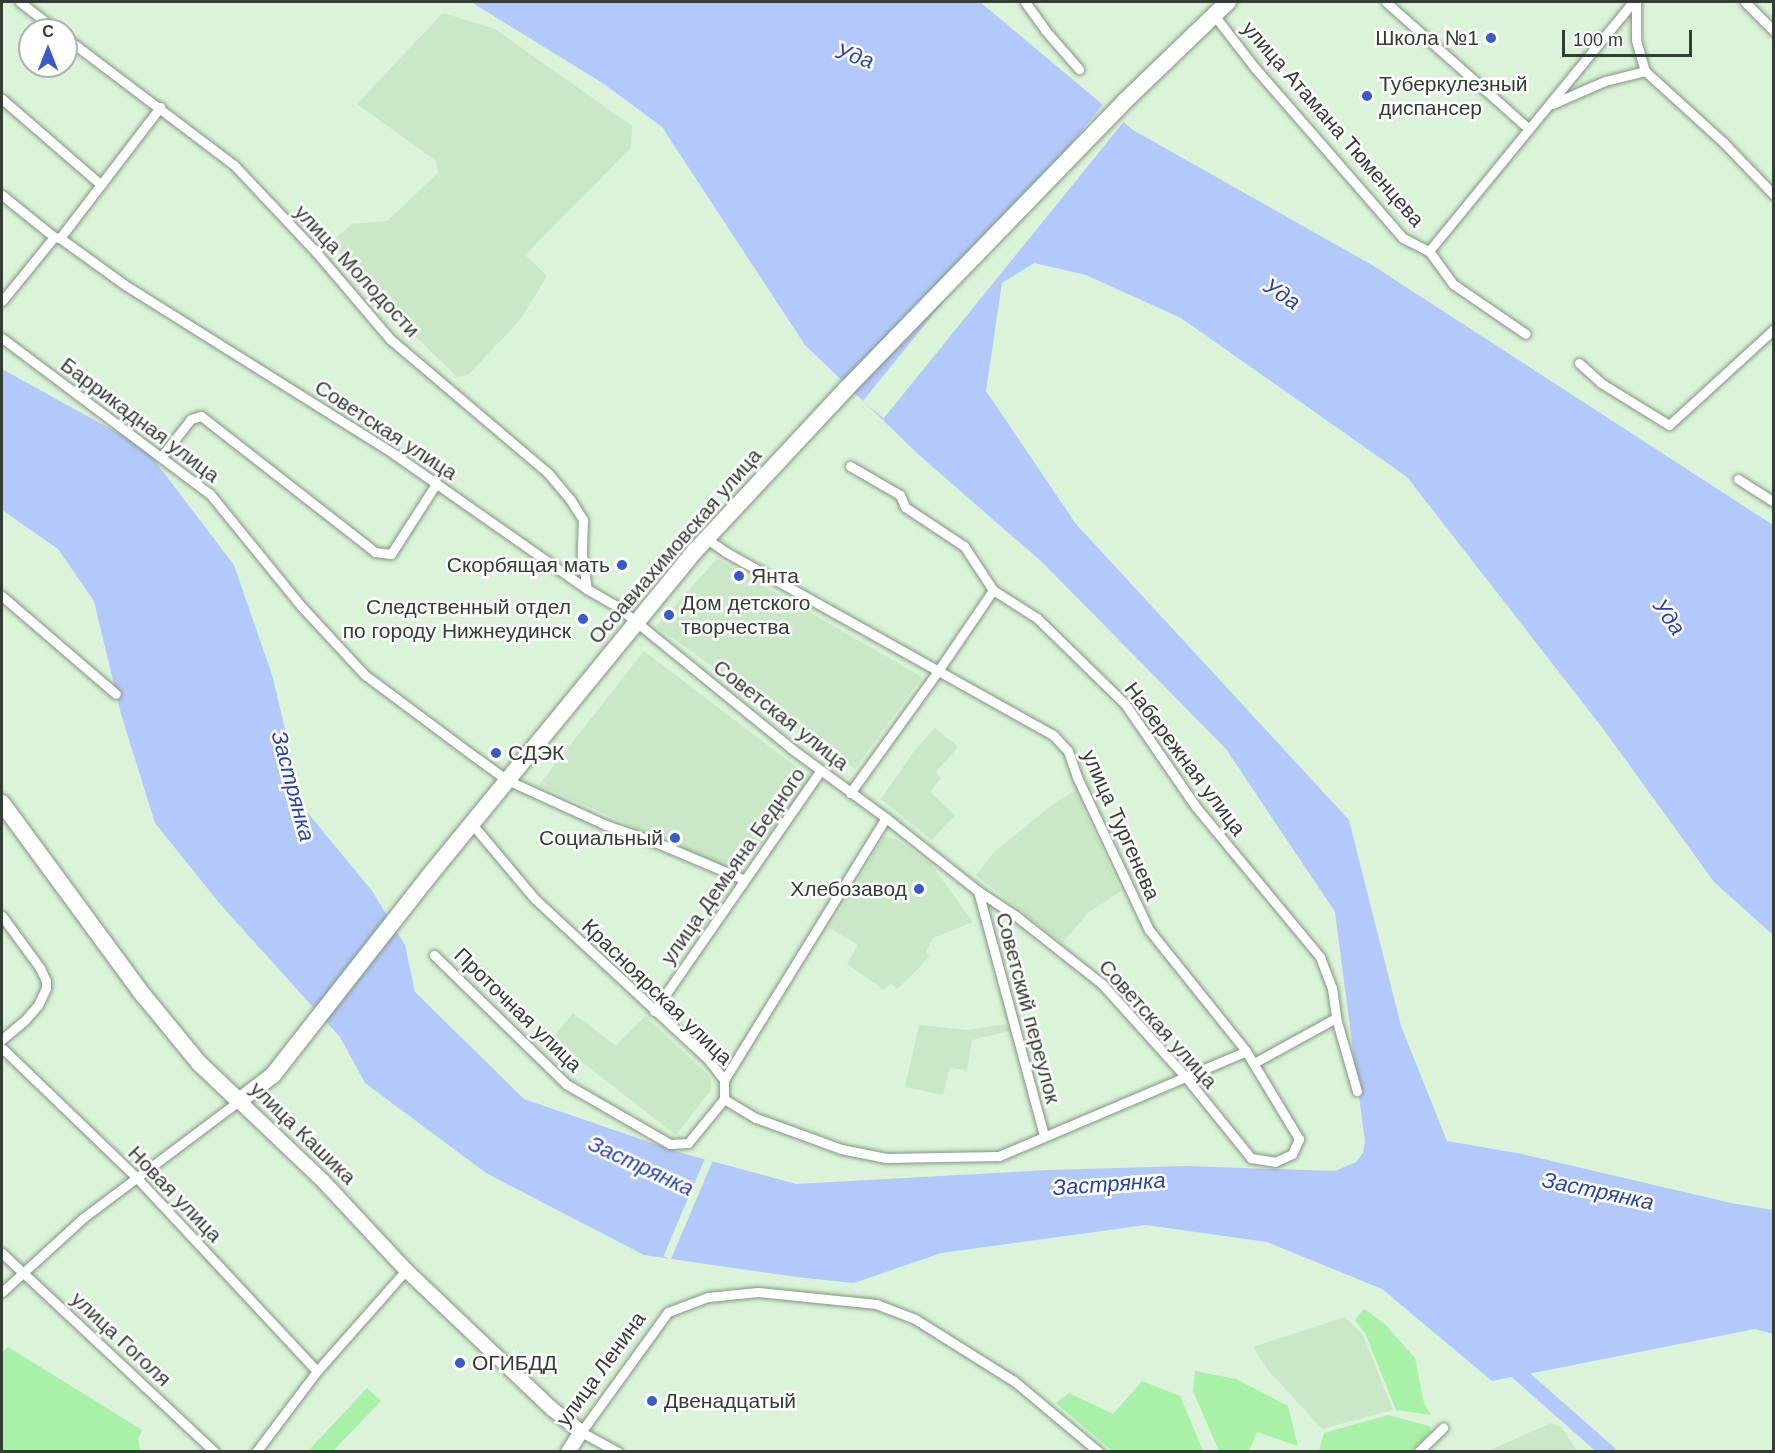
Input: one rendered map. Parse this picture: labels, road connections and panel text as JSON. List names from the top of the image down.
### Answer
{
  "streets": {
    "highway": ["Осоавиахимовская улица", "улица Кашика"],
    "street": [
      "улица Атамана Тюменцева",
      "улица Молодости",
      "Баррикадная улица",
      "Советская улица",
      "Набережная улица",
      "улица Тургенева",
      "улица Демьяна Бедного",
      "Красноярская улица",
      "Советский переулок",
      "Проточная улица",
      "Новая улица",
      "улица Гоголя",
      "улица Ленина"
    ]
  },
  "crossings": [
    ["улица Атамана Тюменцева", "Осоавиахимовская улица"],
    ["улица Молодости", "Советская улица"],
    ["Баррикадная улица", "Осоавиахимовская улица"],
    ["Баррикадная улица", "улица Демьяна Бедного"],
    ["Советская улица", "Осоавиахимовская улица"],
    ["Советская улица", "улица Тургенева"],
    ["Советская улица", "улица Демьяна Бедного"],
    ["Советская улица", "Красноярская улица"],
    ["Советская улица", "Советский переулок"],
    ["Осоавиахимовская улица", "улица Тургенева"],
    ["Осоавиахимовская улица", "Красноярская улица"],
    ["Осоавиахимовская улица", "улица Кашика"],
    ["улица Тургенева", "Красноярская улица"],
    ["улица Демьяна Бедного", "Красноярская улица"],
    ["Красноярская улица", "Советский переулок"],
    ["Красноярская улица", "Проточная улица"],
    ["улица Кашика", "улица Ленина"]
  ],
  "water": ["Уда", "Застрянка"],
  "places": [
    "Школа №1",
    "Туберкулезный диспансер",
    "Скорбящая мать",
    "Янта",
    "Дом детского творчества",
    "Следственный отдел по городу Нижнеудинск",
    "СДЭК",
    "Социальный",
    "Хлебозавод",
    "ОГИБДД",
    "Двенадцатый"
  ],
  "scale_bar": "100 m",
  "north": "top"
}
